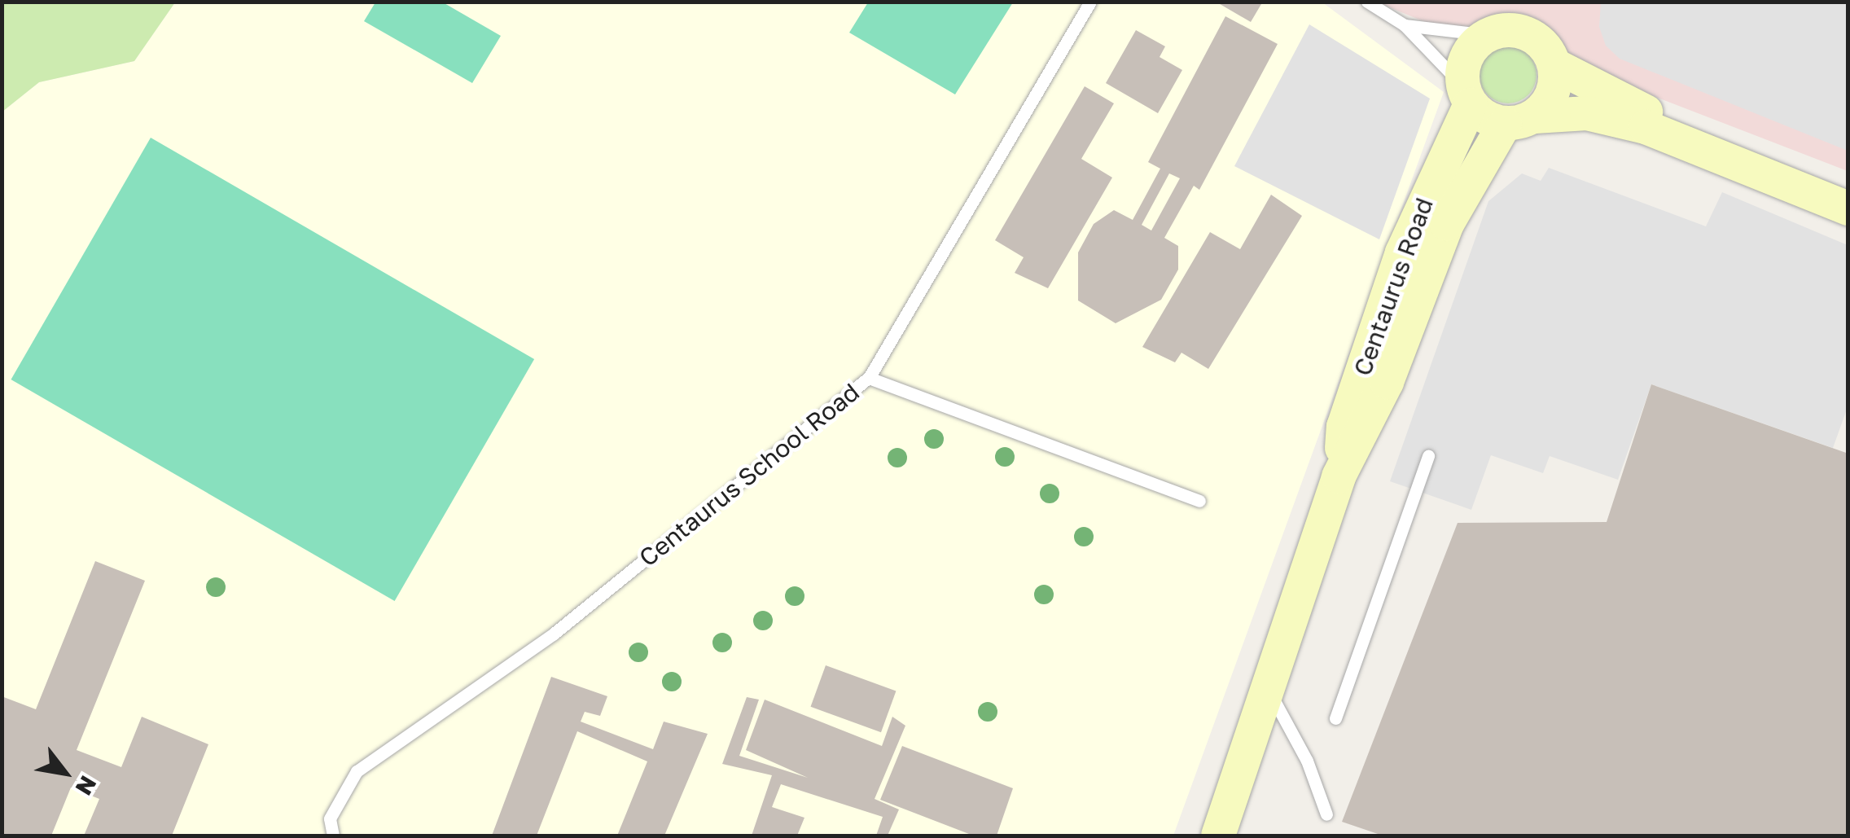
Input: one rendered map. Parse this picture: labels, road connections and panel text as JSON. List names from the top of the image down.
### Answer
{
  "streets": {
    "street": ["Centaurus Road"],
    "lane": ["Centaurus School Road"]
  },
  "north": "bottom right"
}
